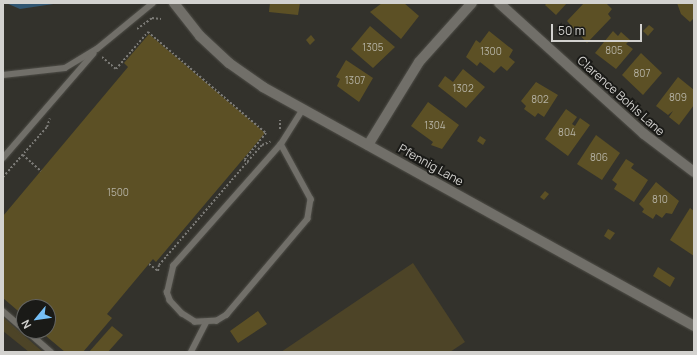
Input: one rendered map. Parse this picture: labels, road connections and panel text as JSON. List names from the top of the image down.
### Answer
{
  "streets": {
    "street": ["Clarence Bohls Lane", "Pfennig Lane"]
  },
  "house_numbers": [
    "1305",
    "805",
    "1300",
    "807",
    "1307",
    "1302",
    "809",
    "802",
    "1304",
    "804",
    "806",
    "1500",
    "810"
  ],
  "scale_bar": "50 m",
  "north": "bottom left"
}
